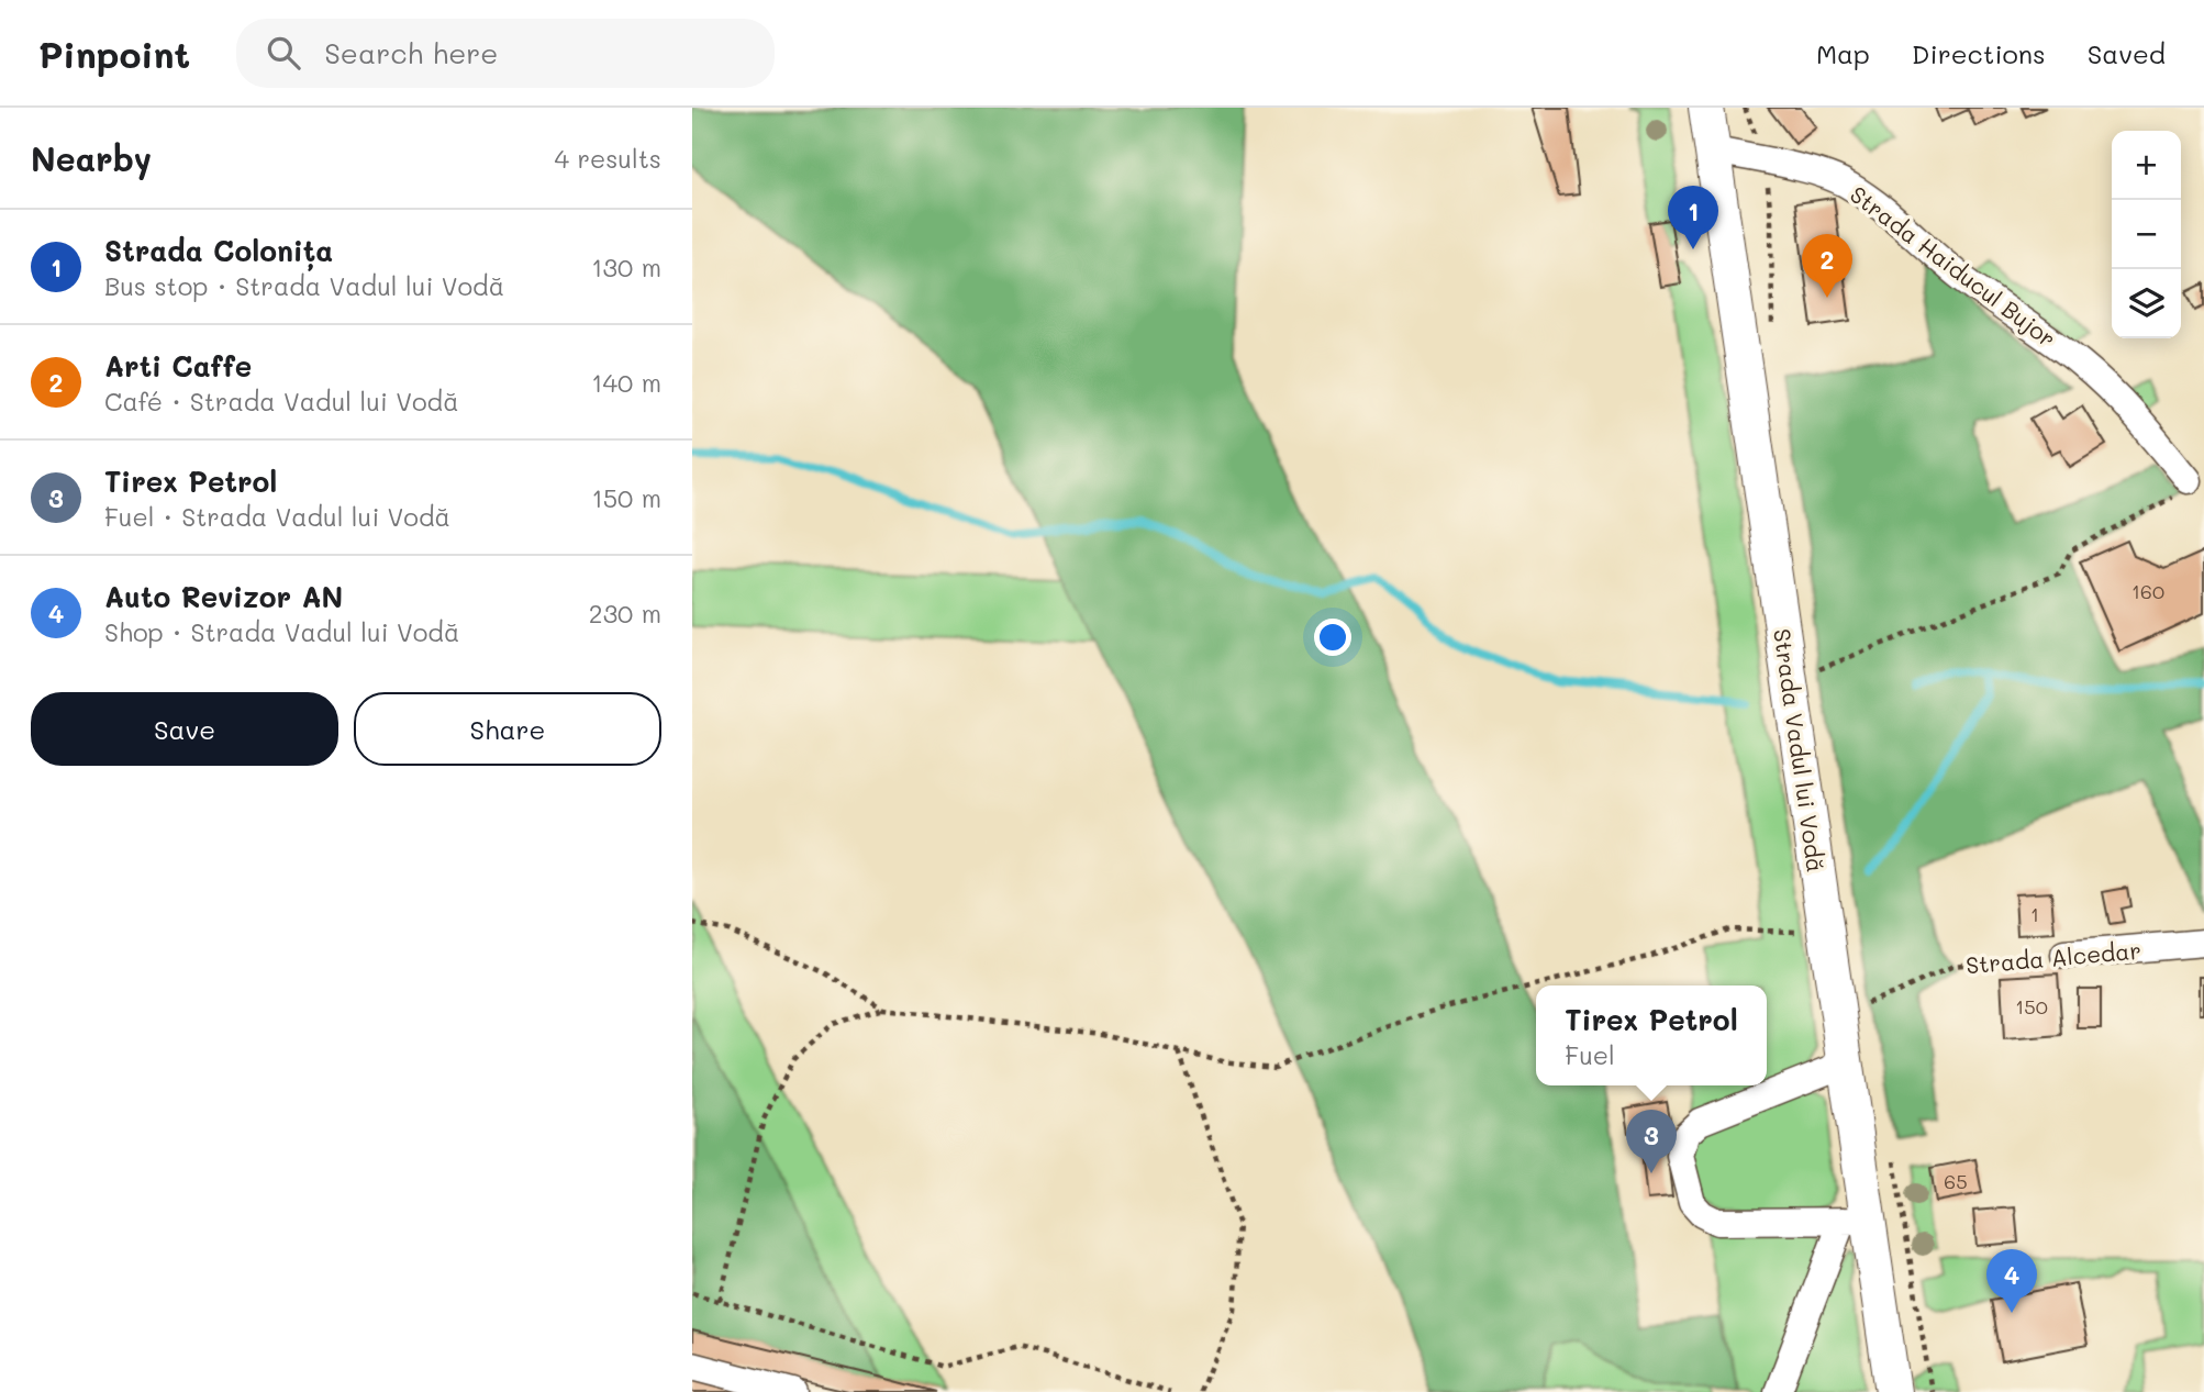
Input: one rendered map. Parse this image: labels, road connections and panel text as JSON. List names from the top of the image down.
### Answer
{
  "streets": {
    "main road": ["Strada Vadul lui Vodă"],
    "street": ["Strada Haiducul Bujor", "Strada Alcedar"]
  },
  "crossings": [
    ["Strada Haiducul Bujor", "Strada Vadul lui Vodă"]
  ],
  "house_numbers": [
    "160",
    "1",
    "150",
    "65"
  ],
  "page": {
    "header": "Pinpoint",
    "search": "Search here",
    "nav": ["Map", "Directions", "Saved"],
    "heading": ["Nearby", "4 results"],
    "map_buttons": ["+", "−"],
    "pins": [
      "1",
      "2",
      "3",
      "4"
    ],
    "list": [
      {
        "mark": "1",
        "name": "Strada Colonița",
        "note": "Bus stop · Strada Vadul lui Vodă",
        "value": "130 m"
      },
      {
        "mark": "2",
        "name": "Arti Caffe",
        "note": "Café · Strada Vadul lui Vodă",
        "value": "140 m"
      },
      {
        "mark": "3",
        "name": "Tirex Petrol",
        "note": "Fuel · Strada Vadul lui Vodă",
        "value": "150 m"
      },
      {
        "mark": "4",
        "name": "Auto Revizor AN",
        "note": "Shop · Strada Vadul lui Vodă",
        "value": "230 m"
      }
    ],
    "buttons": ["Save", "Share"],
    "popup": ["Tirex Petrol", "Fuel"]
  }
}
